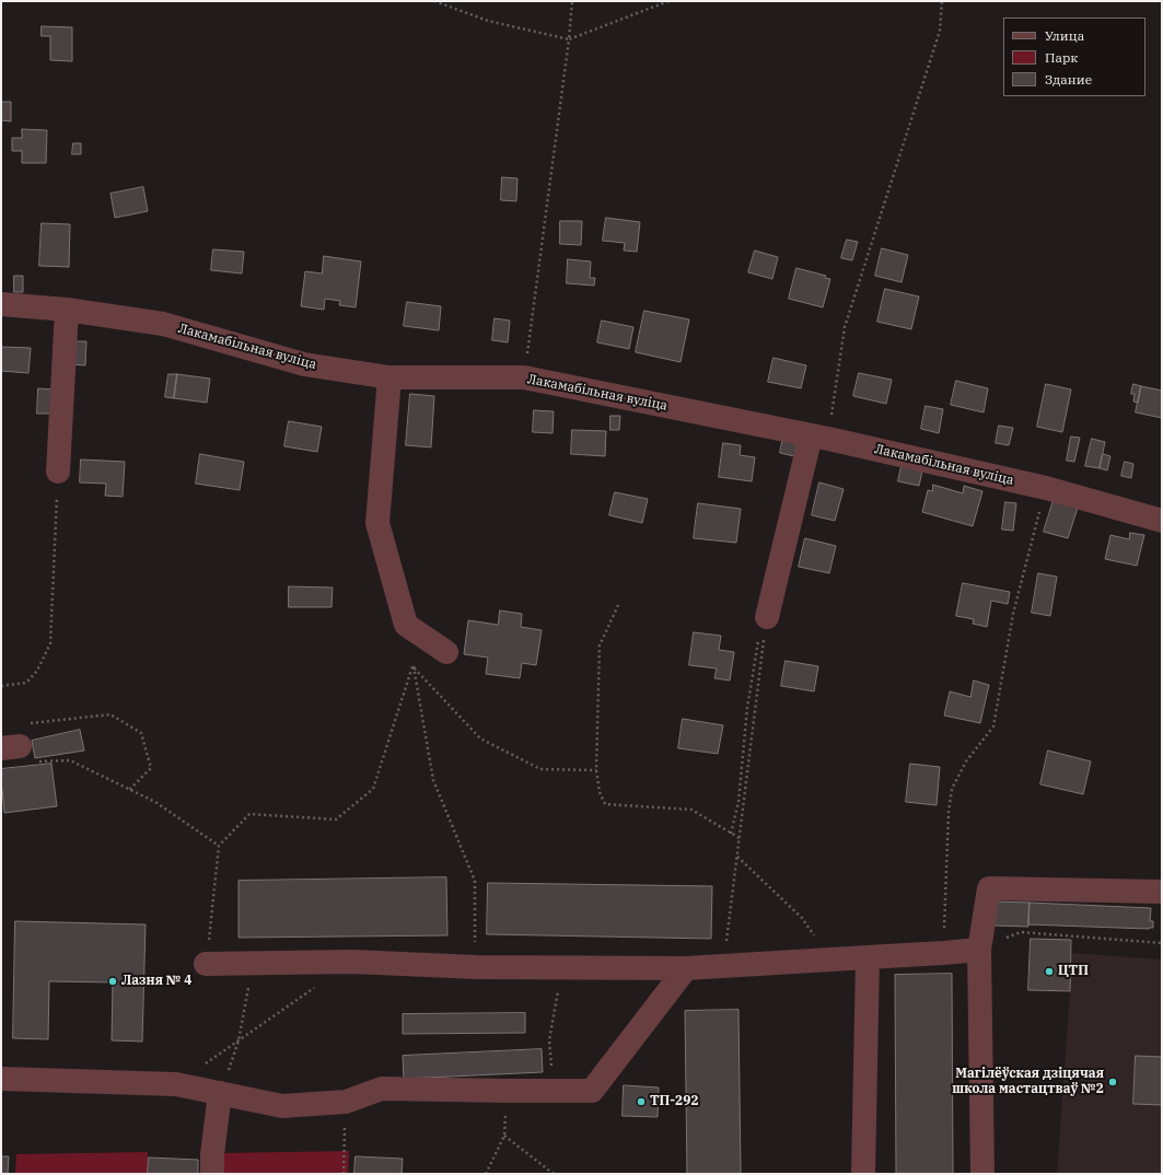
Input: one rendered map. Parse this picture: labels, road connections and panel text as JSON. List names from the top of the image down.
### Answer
{
  "streets": {
    "street": ["Лакамабільная вуліца"]
  },
  "places": [
    "ЦТП",
    "Лазня № 4",
    "Магілёўская дзіцячая школа мастацтваў №2",
    "ТП-292"
  ],
  "legend": ["Улица", "Парк", "Здание"]
}
